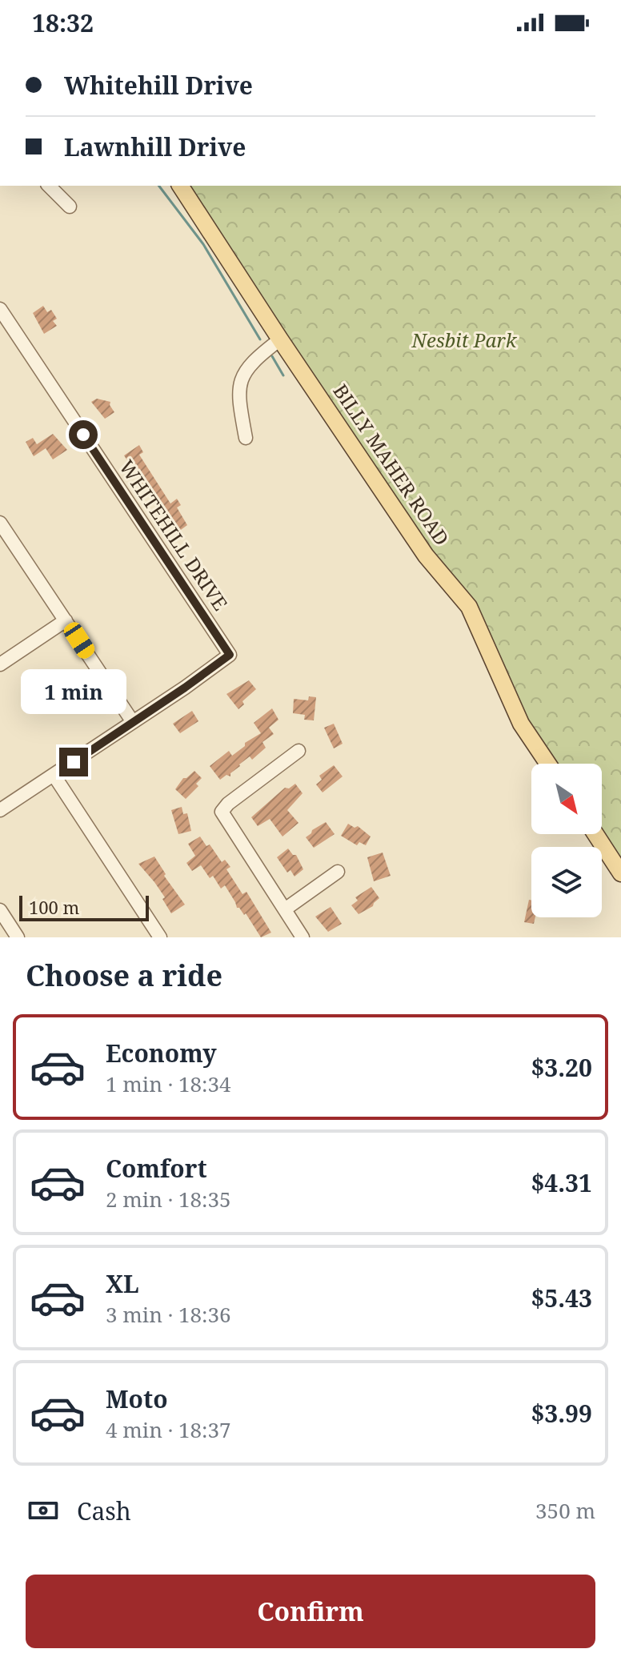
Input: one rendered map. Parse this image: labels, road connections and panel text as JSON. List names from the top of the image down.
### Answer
{
  "streets": {
    "main road": ["BILLY MAHER ROAD"],
    "street": ["WHITEHILL DRIVE"]
  },
  "parks": ["Nesbit Park"],
  "scale_bar": "100 m",
  "north": "bottom right",
  "page": {
    "status": "18:32",
    "banner": ["Whitehill Drive", "Lawnhill Drive"],
    "bubble": "1 min",
    "scale": "100 m",
    "heading": "Choose a ride",
    "list": [
      {
        "name": "Economy",
        "note": "1 min · 18:34",
        "value": "$3.20"
      },
      {
        "name": "Comfort",
        "note": "2 min · 18:35",
        "value": "$4.31"
      },
      {
        "name": "XL",
        "note": "3 min · 18:36",
        "value": "$5.43"
      },
      {
        "name": "Moto",
        "note": "4 min · 18:37",
        "value": "$3.99"
      }
    ],
    "pay": ["Cash", "350 m"],
    "buttons": "Confirm"
  }
}
